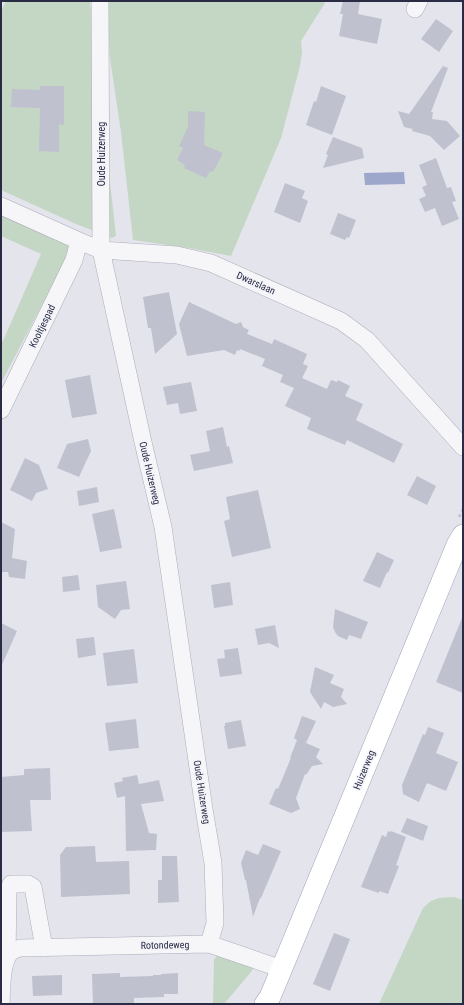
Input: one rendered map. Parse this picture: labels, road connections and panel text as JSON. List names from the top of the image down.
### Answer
{
  "streets": {
    "main road": ["Huizerweg"],
    "street": [
      "Oude Huizerweg",
      "Dwarslaan",
      "Kooltjespad",
      "Rotondeweg"
    ]
  },
  "crossings": [
    ["Oude Huizerweg", "Dwarslaan"],
    ["Oude Huizerweg", "Rotondeweg"],
    ["Dwarslaan", "Kooltjespad"],
    ["Huizerweg", "Rotondeweg"]
  ]
}
